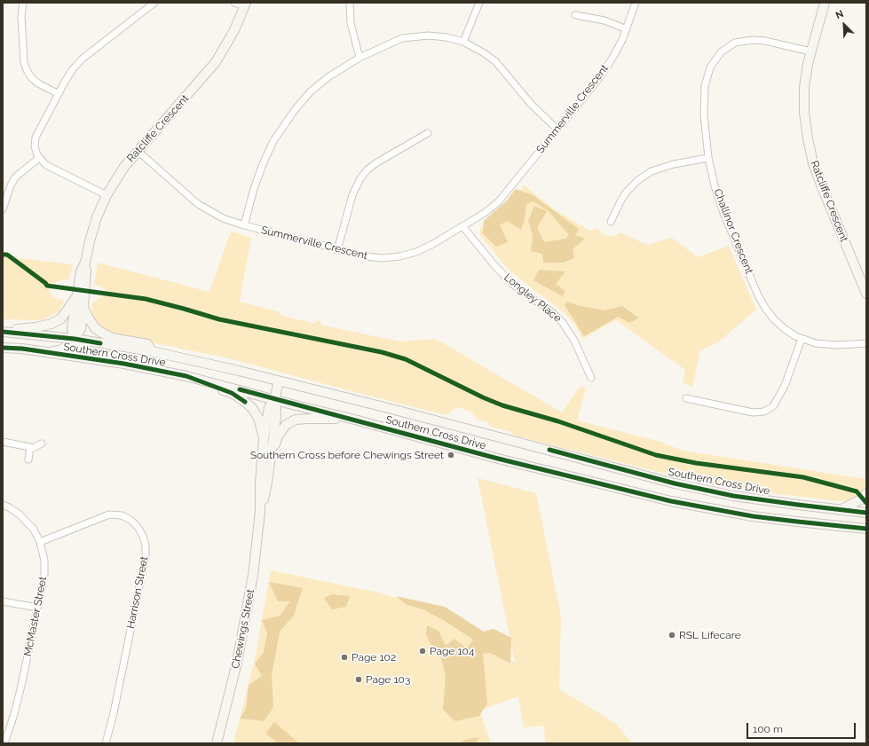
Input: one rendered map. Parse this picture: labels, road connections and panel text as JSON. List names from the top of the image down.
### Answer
{
  "streets": {
    "main road": ["Ratcliffe Crescent", "Southern Cross Drive", "Chewings Street"],
    "street": [
      "Summerville Crescent",
      "Challinor Crescent",
      "Longley Place",
      "Harrison Street",
      "McMaster Street"
    ]
  },
  "crossings": [
    ["Summerville Crescent", "Ratcliffe Crescent"],
    ["Summerville Crescent", "Longley Place"],
    ["Ratcliffe Crescent", "Challinor Crescent"],
    ["Ratcliffe Crescent", "Southern Cross Drive"],
    ["Southern Cross Drive", "Chewings Street"],
    ["Harrison Street", "McMaster Street"]
  ],
  "places": [
    "Southern Cross before Chewings Street",
    "RSL Lifecare",
    "Page 104",
    "Page 102",
    "Page 103"
  ],
  "scale_bar": "100 m",
  "north": "top left"
}
